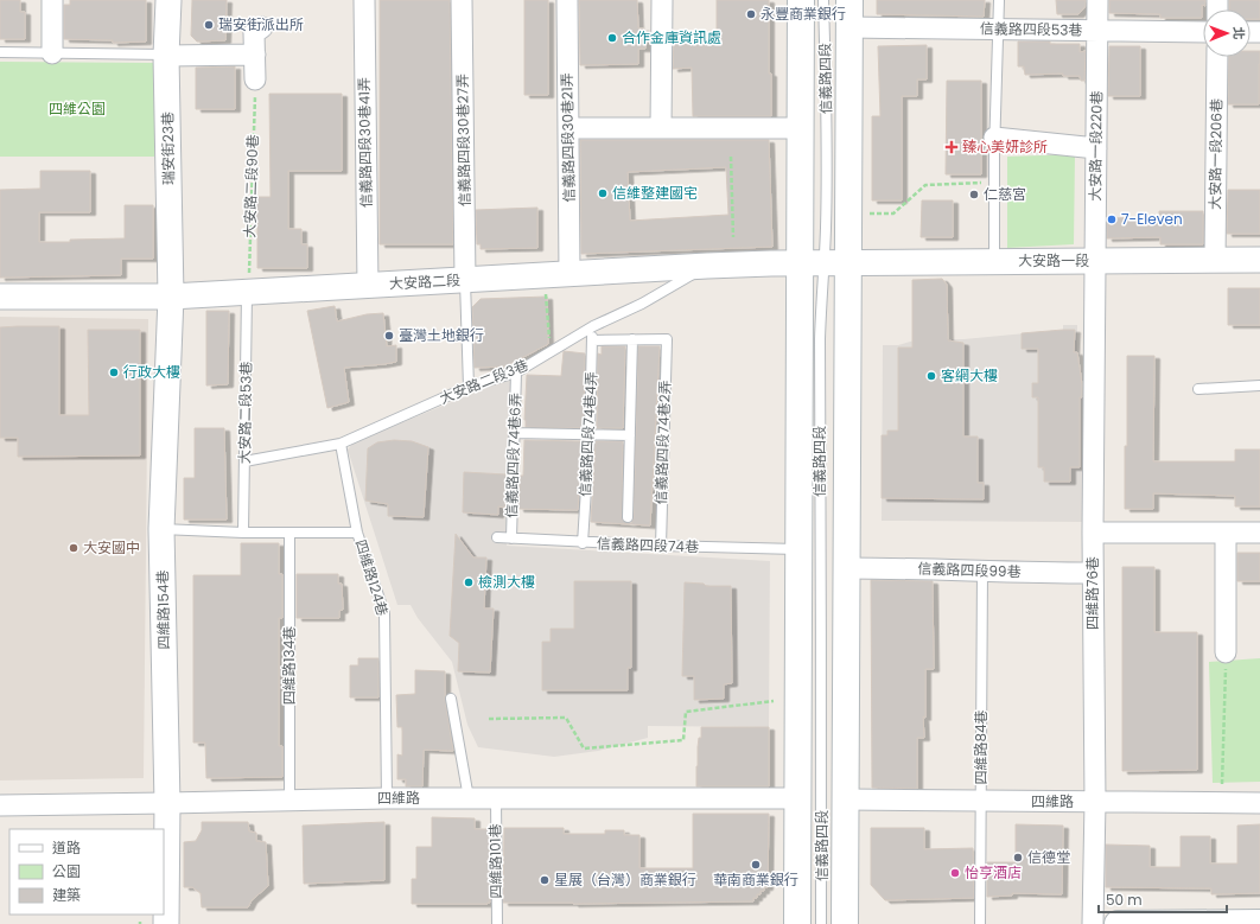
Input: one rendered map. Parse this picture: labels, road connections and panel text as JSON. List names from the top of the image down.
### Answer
{
  "streets": {
    "main road": ["信義路四段"],
    "street": [
      "信義路四段53巷",
      "信義路四段30巷21弄",
      "信義路四段30巷27弄",
      "信義路四段30巷41弄",
      "大安路一段220巷",
      "瑞安街23巷",
      "大安路一段206巷",
      "大安路一段",
      "大安路二段",
      "信義路四段99巷",
      "四維路76巷",
      "四維路154巷",
      "四維路"
    ],
    "lane": [
      "大安路二段3巷",
      "大安路二段53巷",
      "信義路四段74巷4弄",
      "信義路四段74巷2弄",
      "信義路四段74巷6弄",
      "信義路四段74巷",
      "四維路124巷",
      "四維路134巷",
      "四維路84巷",
      "四維路101巷"
    ],
    "path": ["大安路二段90巷"]
  },
  "crossings": [
    ["信義路四段53巷", "信義路四段"],
    ["信義路四段53巷", "大安路一段220巷"],
    ["信義路四段", "大安路一段"],
    ["信義路四段", "大安路二段"],
    ["信義路四段", "信義路四段74巷"],
    ["信義路四段", "信義路四段99巷"],
    ["信義路四段", "四維路"],
    ["信義路四段30巷21弄", "大安路二段"],
    ["信義路四段30巷27弄", "大安路二段"],
    ["信義路四段30巷41弄", "大安路二段"],
    ["大安路一段220巷", "大安路一段"],
    ["大安路一段220巷", "四維路76巷"],
    ["瑞安街23巷", "大安路二段"],
    ["瑞安街23巷", "四維路154巷"],
    ["大安路一段206巷", "大安路一段"],
    ["大安路二段90巷", "大安路二段"],
    ["大安路二段90巷", "大安路二段53巷"],
    ["大安路一段", "大安路二段"],
    ["大安路一段", "四維路76巷"],
    ["大安路二段", "大安路二段3巷"],
    ["大安路二段", "大安路二段53巷"],
    ["大安路二段", "四維路154巷"],
    ["大安路二段3巷", "大安路二段53巷"],
    ["大安路二段3巷", "信義路四段74巷4弄"],
    ["大安路二段3巷", "信義路四段74巷6弄"],
    ["大安路二段3巷", "四維路124巷"],
    ["信義路四段74巷4弄", "信義路四段74巷"],
    ["信義路四段74巷2弄", "信義路四段74巷"],
    ["信義路四段74巷6弄", "信義路四段74巷"],
    ["信義路四段99巷", "四維路76巷"],
    ["信義路四段99巷", "四維路84巷"],
    ["四維路124巷", "四維路"],
    ["四維路76巷", "四維路"],
    ["四維路154巷", "四維路"],
    ["四維路134巷", "四維路"],
    ["四維路84巷", "四維路"],
    ["四維路", "四維路101巷"]
  ],
  "parks": ["四維公園"],
  "places": {
    "other": [
      "永豐商業銀行",
      "瑞安街派出所",
      "合作金庫資訊處",
      "信維整建國宅",
      "仁慈宮",
      "7-Eleven",
      "臺灣土地銀行",
      "行政大樓",
      "客網大樓",
      "大安國中",
      "檢測大樓",
      "信德堂",
      "華南商業銀行",
      "怡亨酒店",
      "星展（台灣）商業銀行"
    ],
    "health": ["臻心美妍診所"]
  },
  "legend": ["道路", "公園", "建築"],
  "scale_bar": "50 m",
  "north": "right"
}
